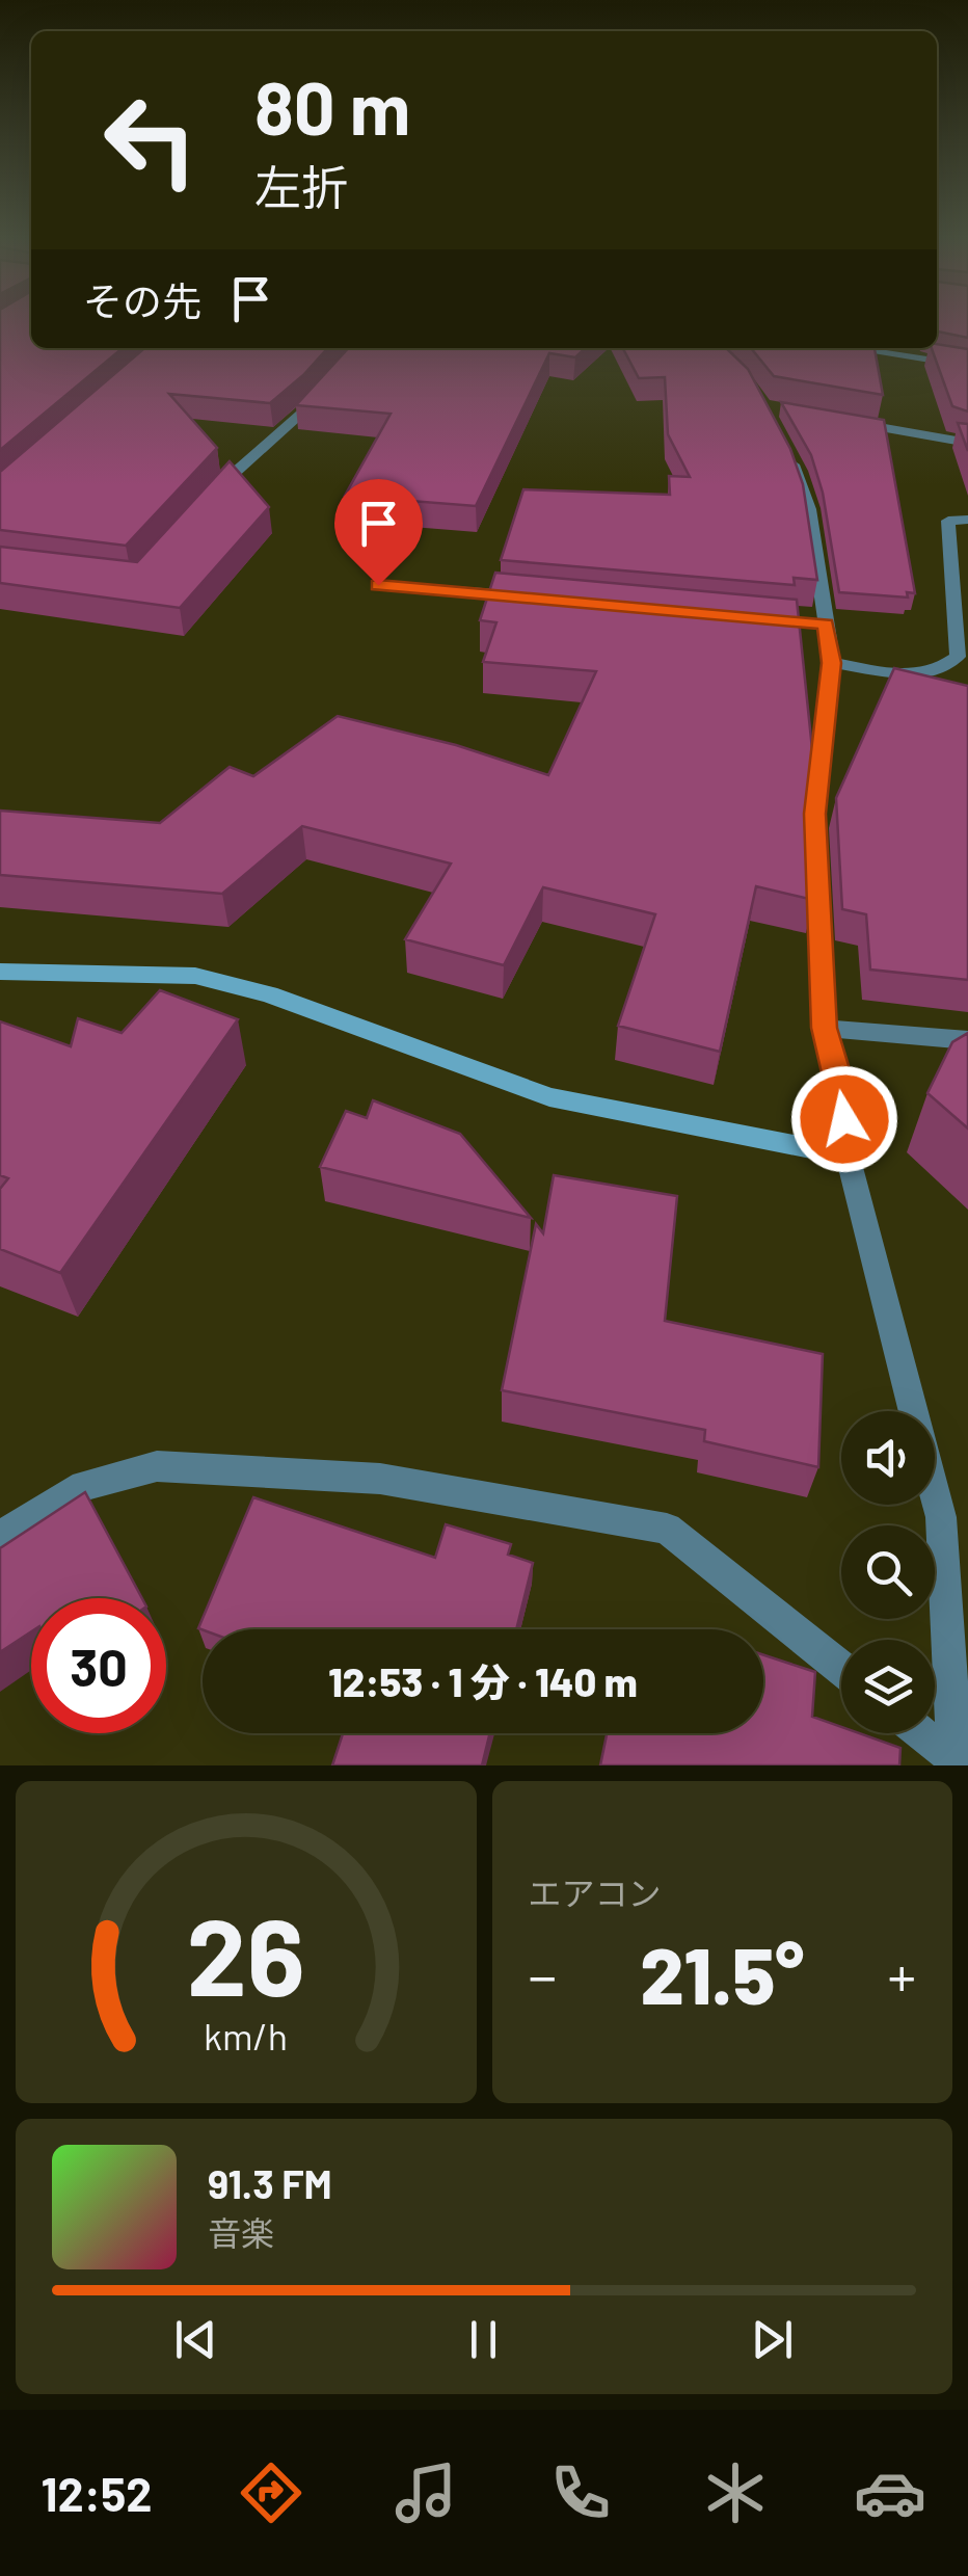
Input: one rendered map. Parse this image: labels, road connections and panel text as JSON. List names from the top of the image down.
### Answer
{
  "page": {
    "turn": ["80 m", "左折"],
    "then": "その先",
    "limit": "30",
    "trip": "12:53 · 1 分 · 140 m",
    "tile": "エアコン",
    "heat": ["−", "21.5°", "+"],
    "song": ["91.3 FM", "音楽"],
    "tabs": "12:52",
    "gauge": ["26", "km/h"]
  }
}
